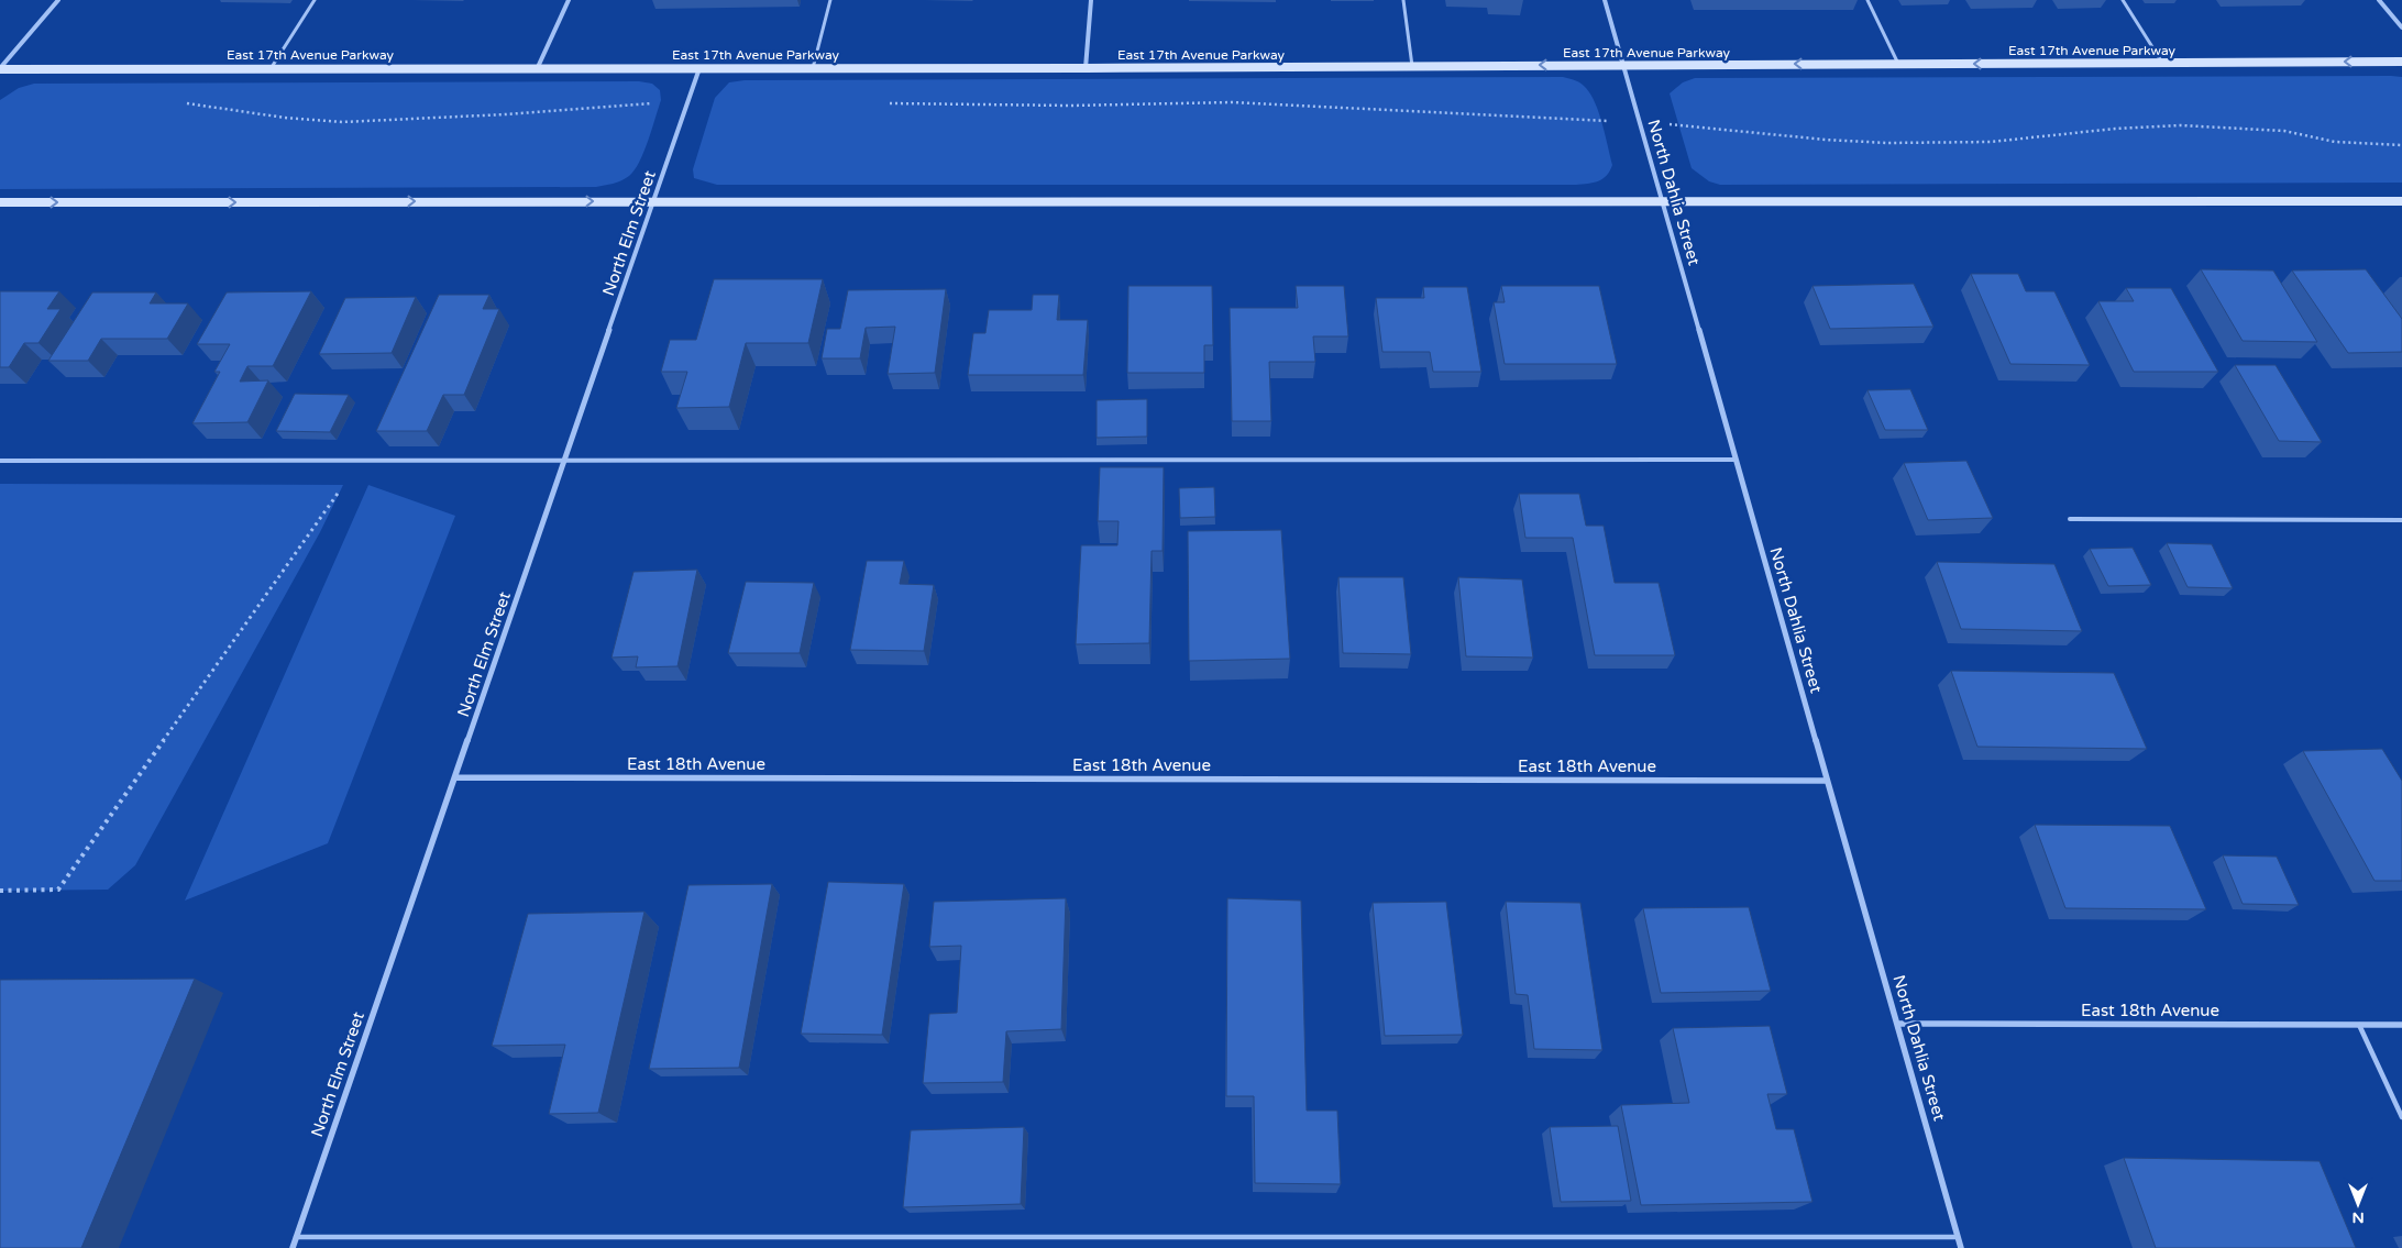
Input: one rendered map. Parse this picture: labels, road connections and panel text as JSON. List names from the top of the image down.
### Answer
{
  "streets": {
    "main road": ["East 17th Avenue Parkway"],
    "street": ["North Dahlia Street", "North Elm Street", "East 18th Avenue"]
  },
  "crossings": [
    ["East 17th Avenue Parkway", "North Dahlia Street"],
    ["East 17th Avenue Parkway", "North Elm Street"],
    ["North Dahlia Street", "East 18th Avenue"],
    ["North Elm Street", "East 18th Avenue"]
  ],
  "one_way": ["East 17th Avenue Parkway"],
  "north": "bottom"
}
